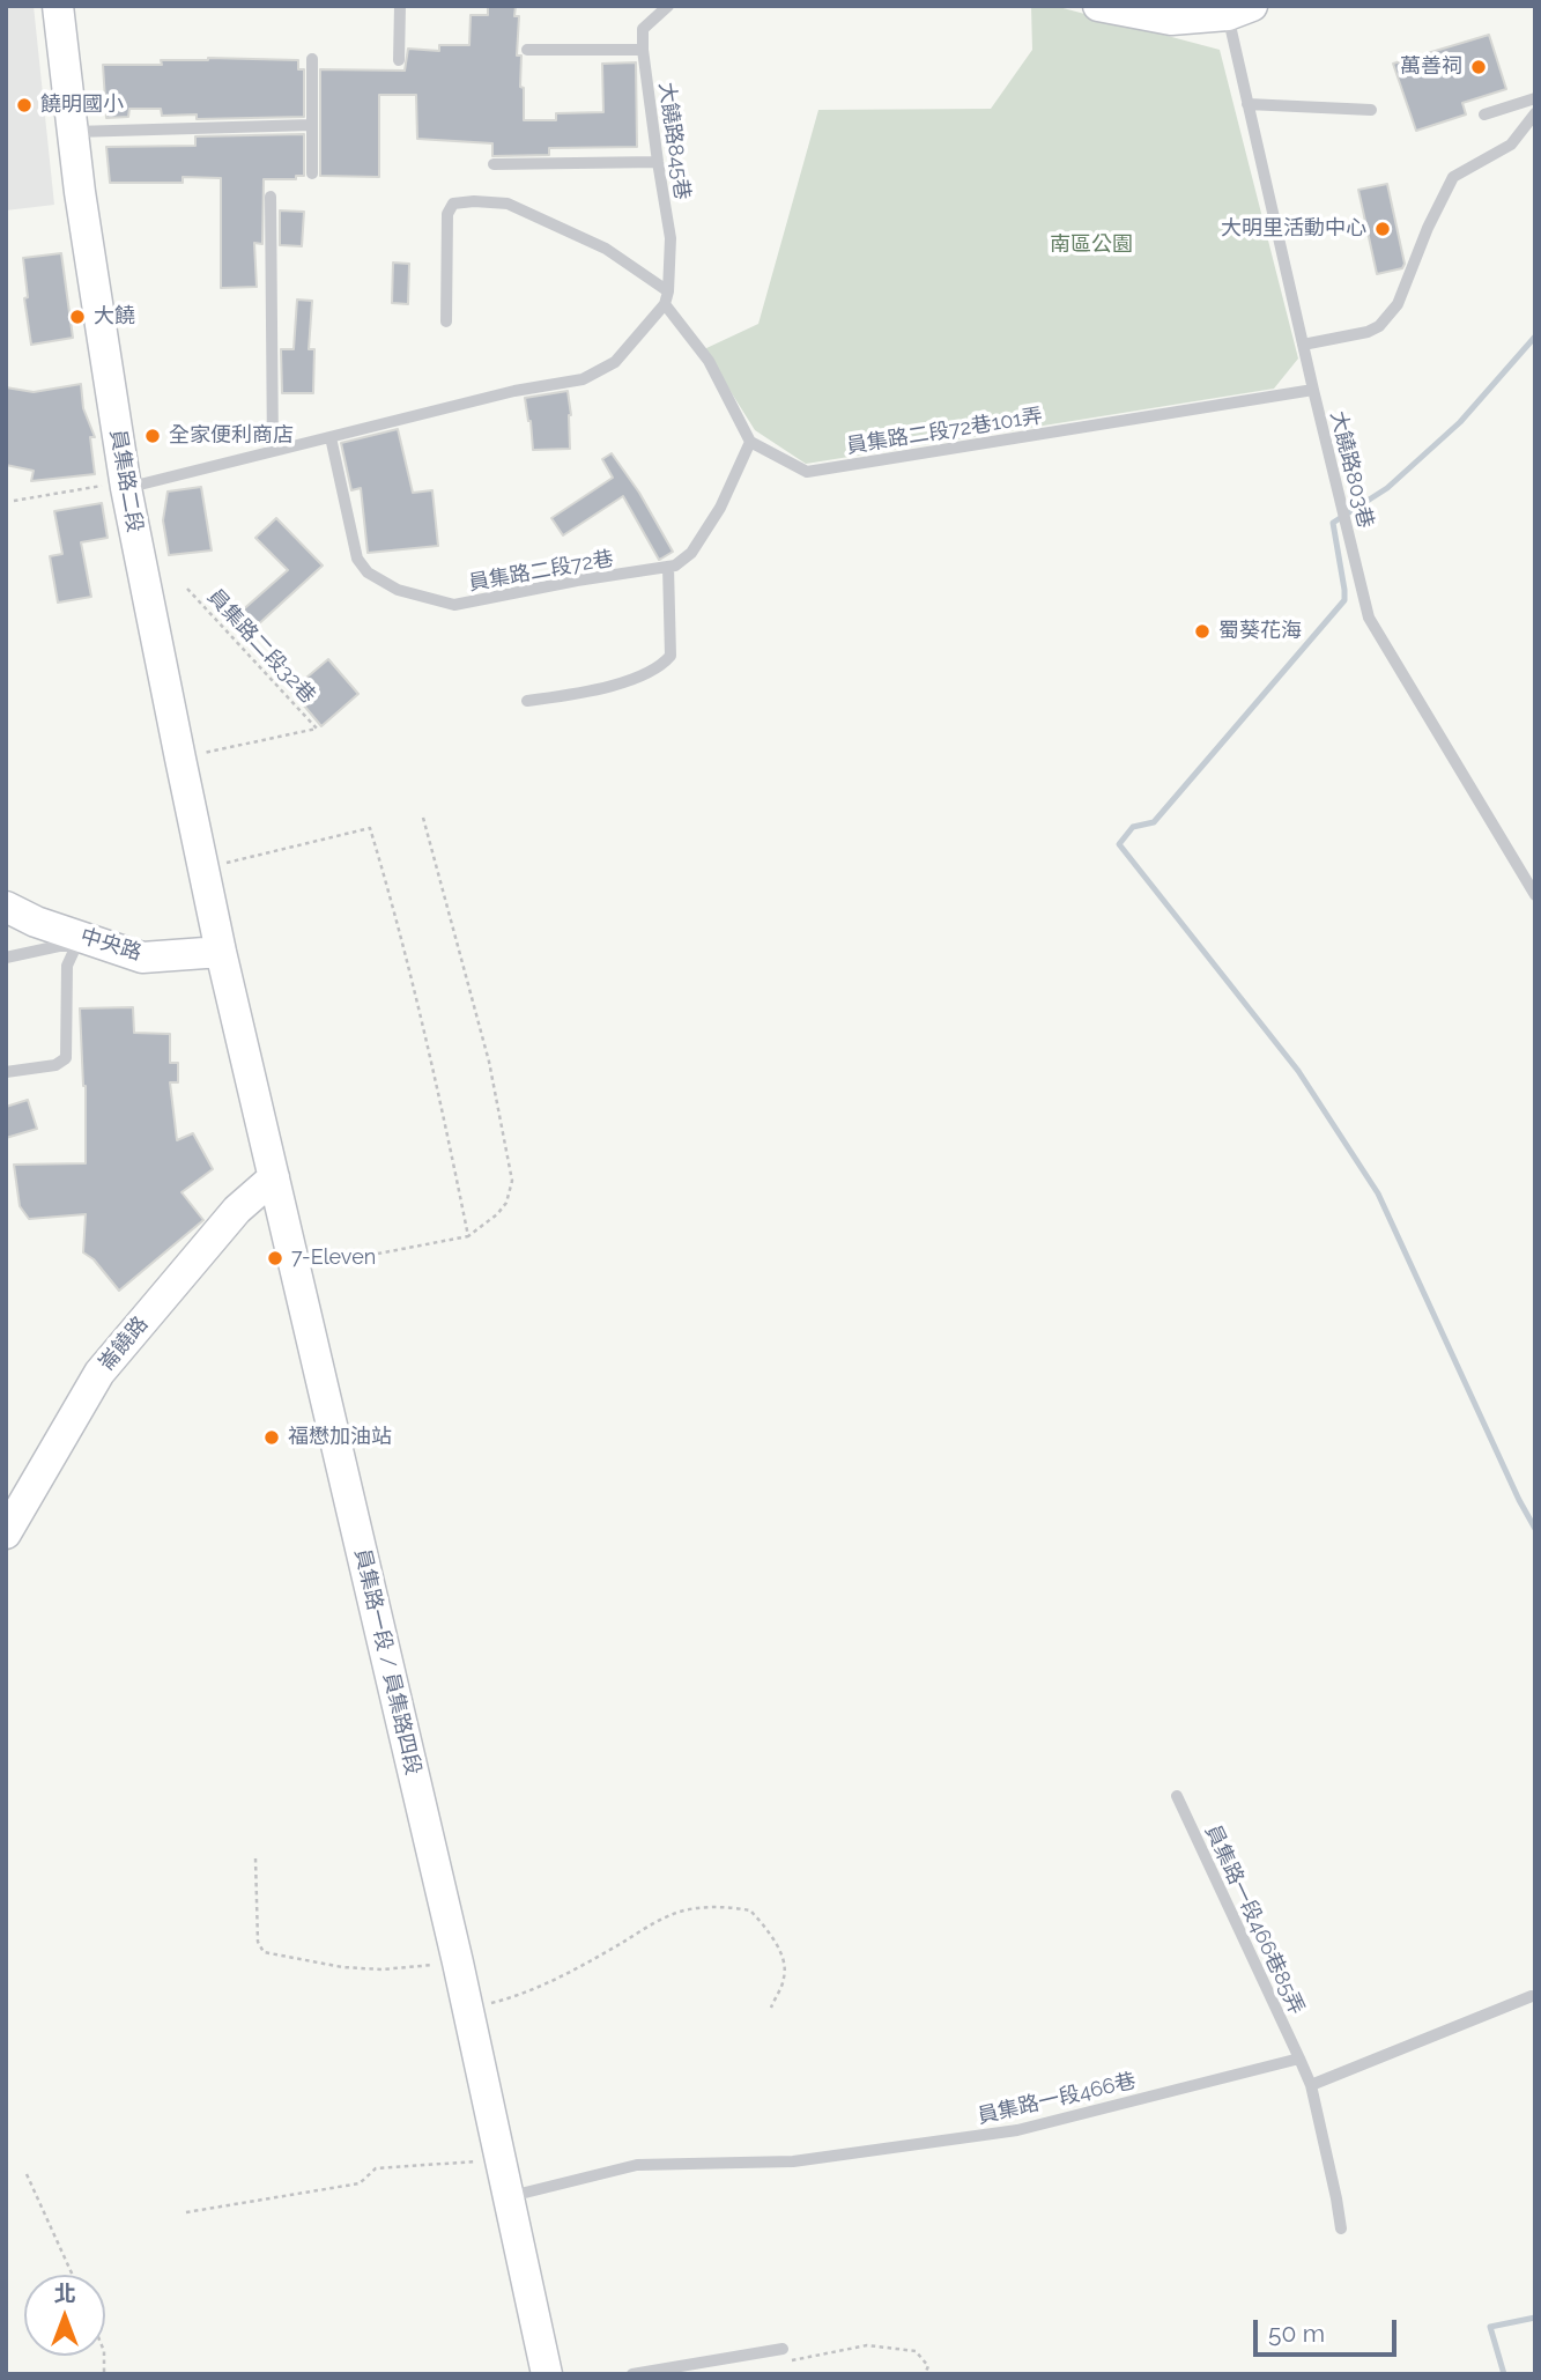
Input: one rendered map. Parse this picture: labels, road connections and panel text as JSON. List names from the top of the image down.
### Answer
{
  "streets": {
    "main road": [
      "員集路二段",
      "中央路",
      "崙饒路",
      "員集路一段 / 員集路四段"
    ],
    "lane": [
      "大饒路845巷",
      "員集路二段72巷101弄",
      "大饒路803巷",
      "員集路二段72巷",
      "員集路一段466巷85弄",
      "員集路一段466巷"
    ],
    "path": ["員集路二段32巷"]
  },
  "crossings": [
    ["員集路二段72巷101弄", "大饒路803巷"],
    ["員集路二段", "員集路二段32巷"],
    ["員集路二段", "中央路"],
    ["員集路二段", "員集路一段 / 員集路四段"],
    ["中央路", "員集路一段 / 員集路四段"],
    ["崙饒路", "員集路一段 / 員集路四段"],
    ["員集路一段 / 員集路四段", "員集路一段466巷"],
    ["員集路一段466巷85弄", "員集路一段466巷"]
  ],
  "parks": ["南區公園"],
  "places": [
    "萬善祠",
    "饒明國小",
    "大明里活動中心",
    "大饒",
    "全家便利商店",
    "蜀葵花海",
    "7-Eleven",
    "福懋加油站"
  ],
  "scale_bar": "50 m",
  "north": "top"
}
